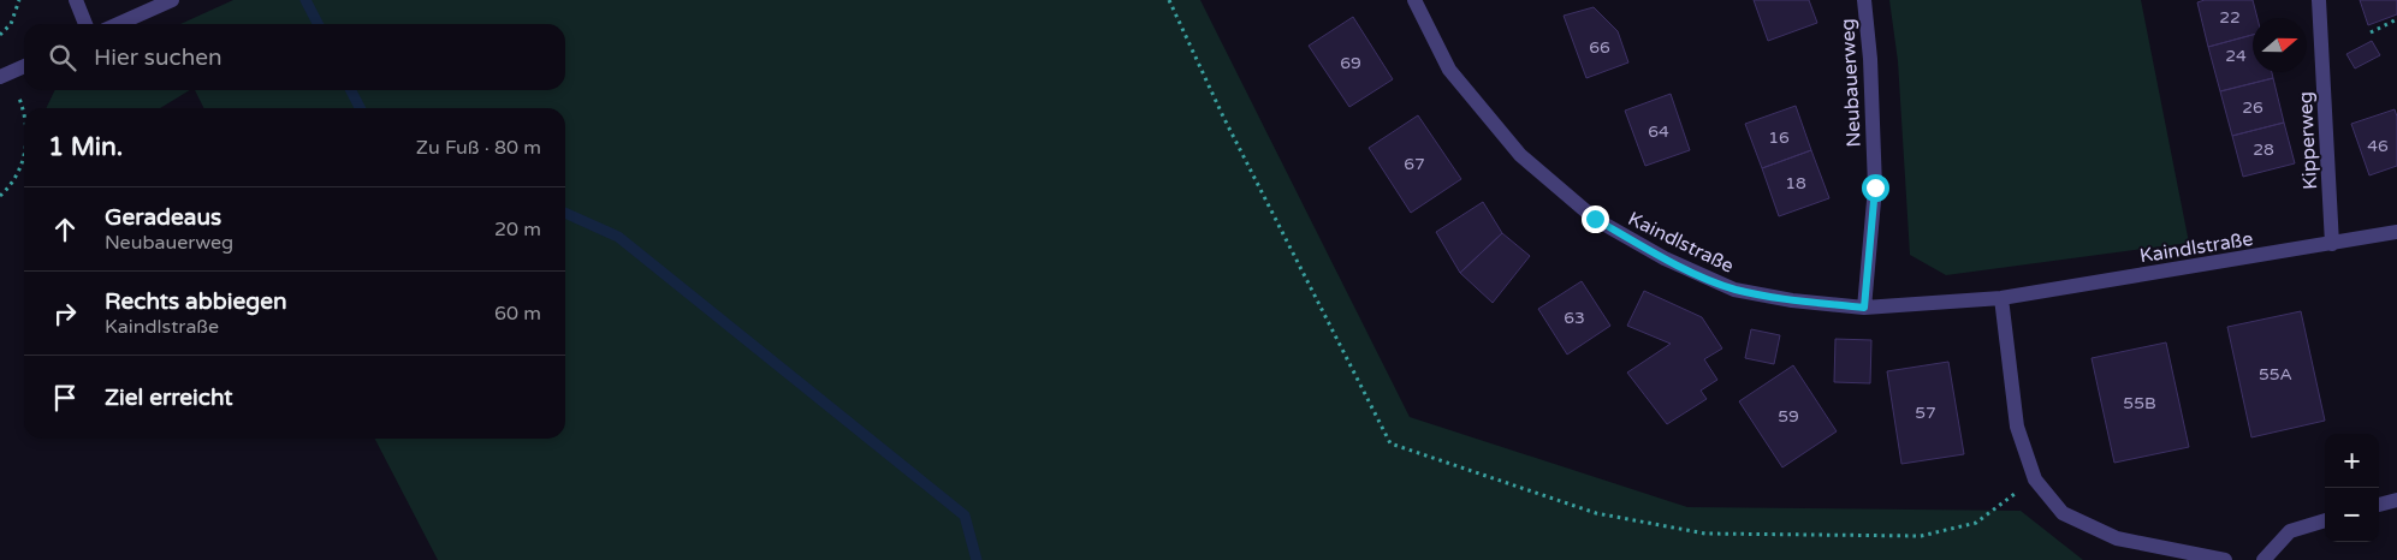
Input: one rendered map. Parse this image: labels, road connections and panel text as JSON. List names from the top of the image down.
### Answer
{
  "streets": {
    "street": ["Neubauerweg", "Kipperweg", "Kaindlstraße"]
  },
  "crossings": [
    ["Neubauerweg", "Kaindlstraße"],
    ["Kipperweg", "Kaindlstraße"]
  ],
  "house_numbers": [
    "22",
    "66",
    "24",
    "69",
    "26",
    "64",
    "16",
    "46",
    "28",
    "67",
    "18",
    "63",
    "55A",
    "55B",
    "57",
    "59"
  ],
  "north": "right",
  "page": {
    "search": "Hier suchen",
    "heading": ["1 Min.", "Zu Fuß · 80 m"],
    "list": [
      ["Geradeaus", "Neubauerweg", "20 m"],
      ["Rechts abbiegen", "Kaindlstraße", "60 m"],
      "Ziel erreicht"
    ],
    "map_buttons": ["+", "−"]
  }
}
